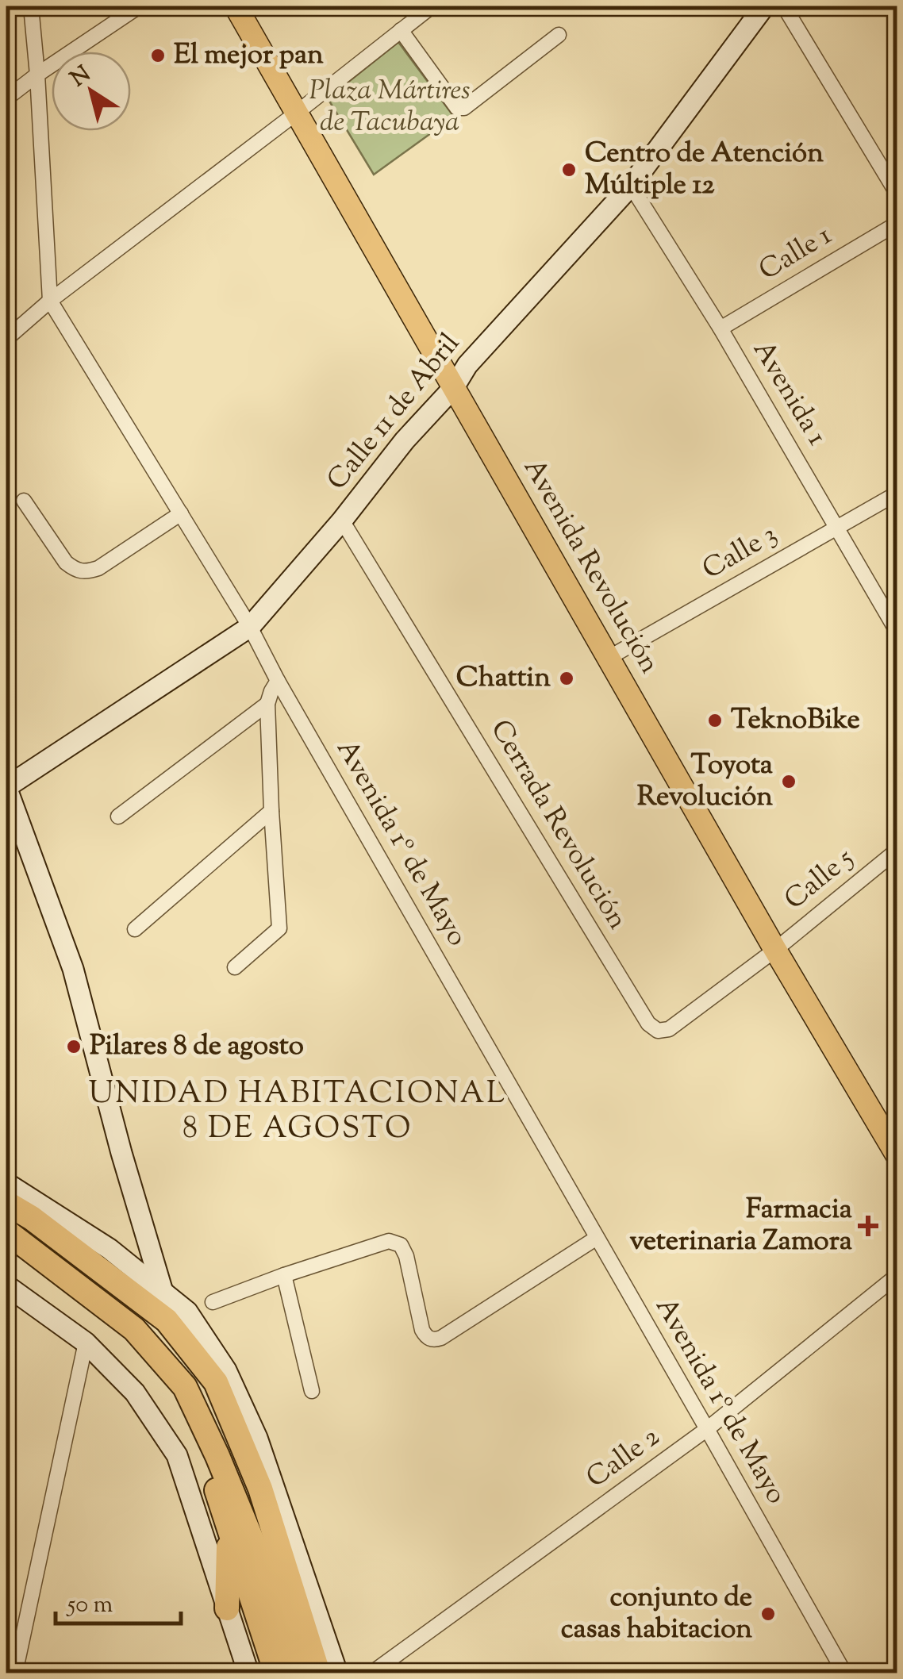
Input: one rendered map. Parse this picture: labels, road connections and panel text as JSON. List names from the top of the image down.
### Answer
{
  "streets": {
    "main road": ["Avenida Revolución"],
    "street": [
      "Calle 1",
      "Avenida 1",
      "Calle 11 de Abril",
      "Calle 3",
      "Cerrada Revolución",
      "Avenida 1º de Mayo",
      "Calle 5",
      "Calle 2"
    ]
  },
  "crossings": [
    ["Calle 1", "Avenida 1"],
    ["Avenida 1", "Calle 11 de Abril"],
    ["Avenida 1", "Calle 3"],
    ["Calle 11 de Abril", "Avenida Revolución"],
    ["Calle 11 de Abril", "Cerrada Revolución"],
    ["Calle 11 de Abril", "Avenida 1º de Mayo"],
    ["Calle 3", "Avenida Revolución"],
    ["Avenida Revolución", "Cerrada Revolución"],
    ["Avenida Revolución", "Calle 5"],
    ["Cerrada Revolución", "Calle 5"],
    ["Avenida 1º de Mayo", "Calle 2"]
  ],
  "districts": ["UNIDAD HABITACIONAL 8 DE AGOSTO"],
  "parks": ["Plaza Mártires de Tacubaya"],
  "places": {
    "other": [
      "El mejor pan",
      "Centro de Atención Múltiple 12",
      "Chattin",
      "TeknoBike",
      "Toyota Revolución",
      "Pilares 8 de agosto",
      "conjunto de casas habitacion"
    ],
    "health": ["Farmacia veterinaria Zamora"]
  },
  "scale_bar": "50 m",
  "north": "top left"
}
